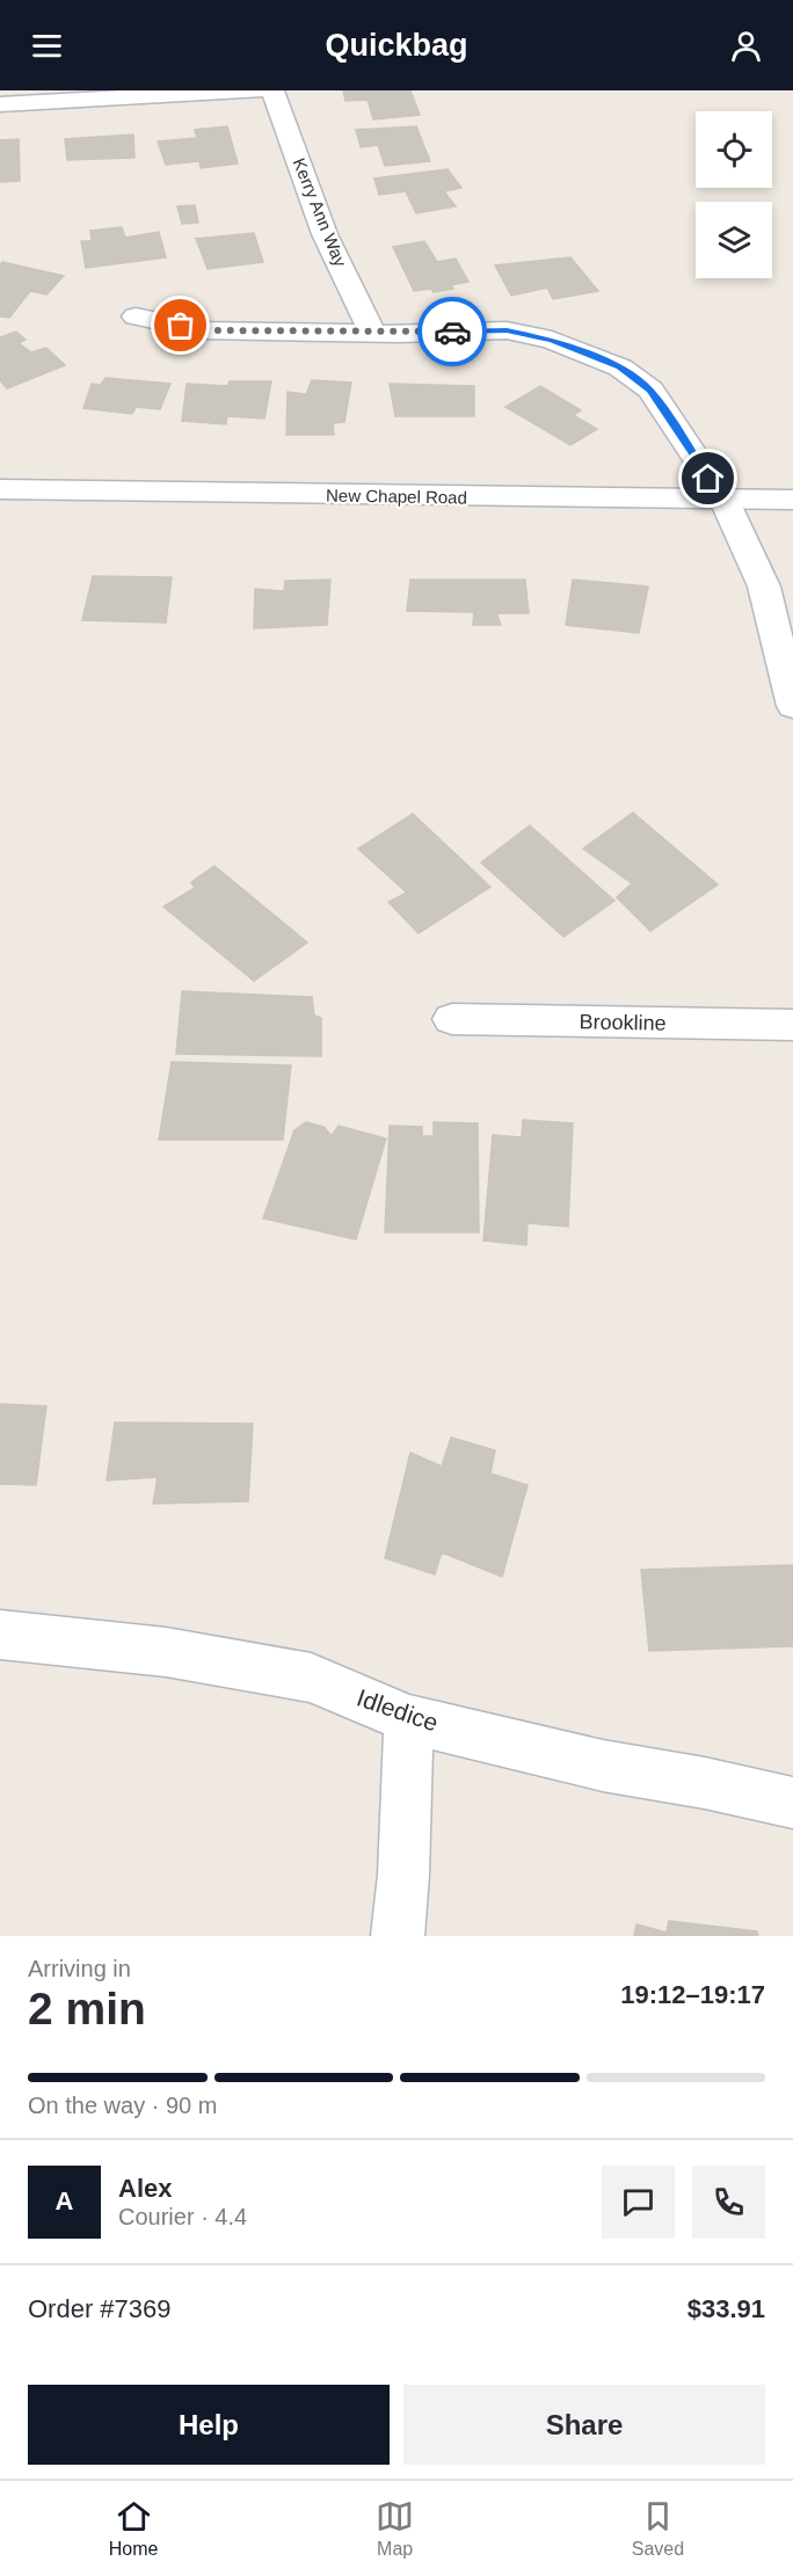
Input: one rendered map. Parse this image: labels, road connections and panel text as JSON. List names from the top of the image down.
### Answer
{
  "streets": {
    "street": [
      "Kerry Ann Way",
      "New Chapel Road",
      "Brookline",
      "Idledice"
    ]
  },
  "page": {
    "header": "Quickbag",
    "heading": ["2 min", "Arriving in", "19:12–19:17"],
    "panel": [
      "Alex",
      "Courier · 4.4",
      "Order #7369",
      "$33.91"
    ],
    "bar": "On the way · 90 m",
    "round": "A",
    "buttons": ["Help", "Share"],
    "tabs": ["Home", "Map", "Saved"]
  }
}
